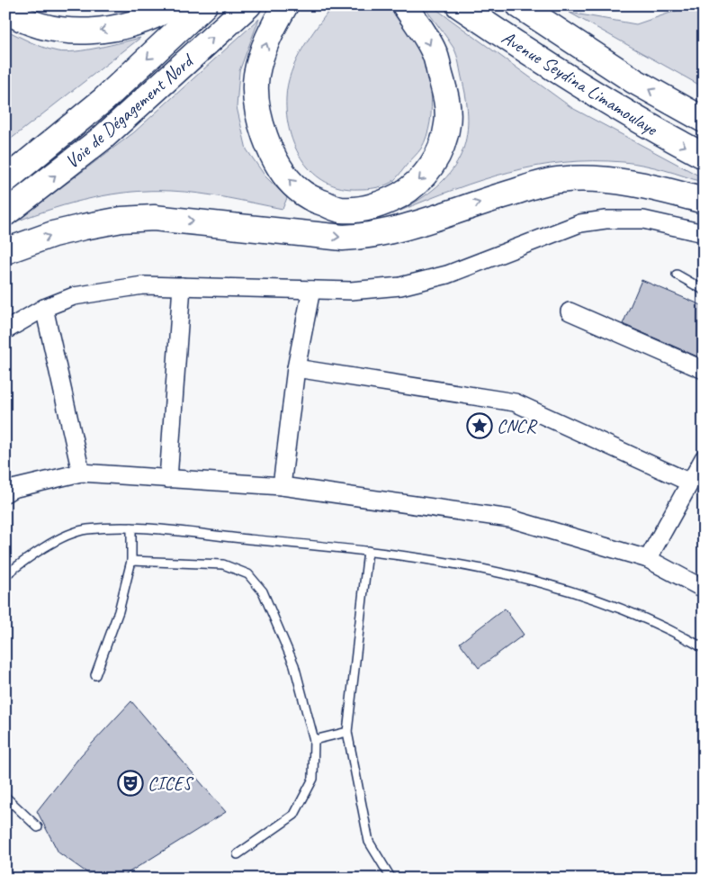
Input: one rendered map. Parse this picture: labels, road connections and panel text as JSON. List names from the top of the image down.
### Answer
{
  "streets": {
    "highway": ["Avenue Seydina Limamoulaye", "Voie de Dégagement Nord"]
  },
  "places": {
    "place": ["CNCR"],
    "theatre": ["CICES"]
  }
}
